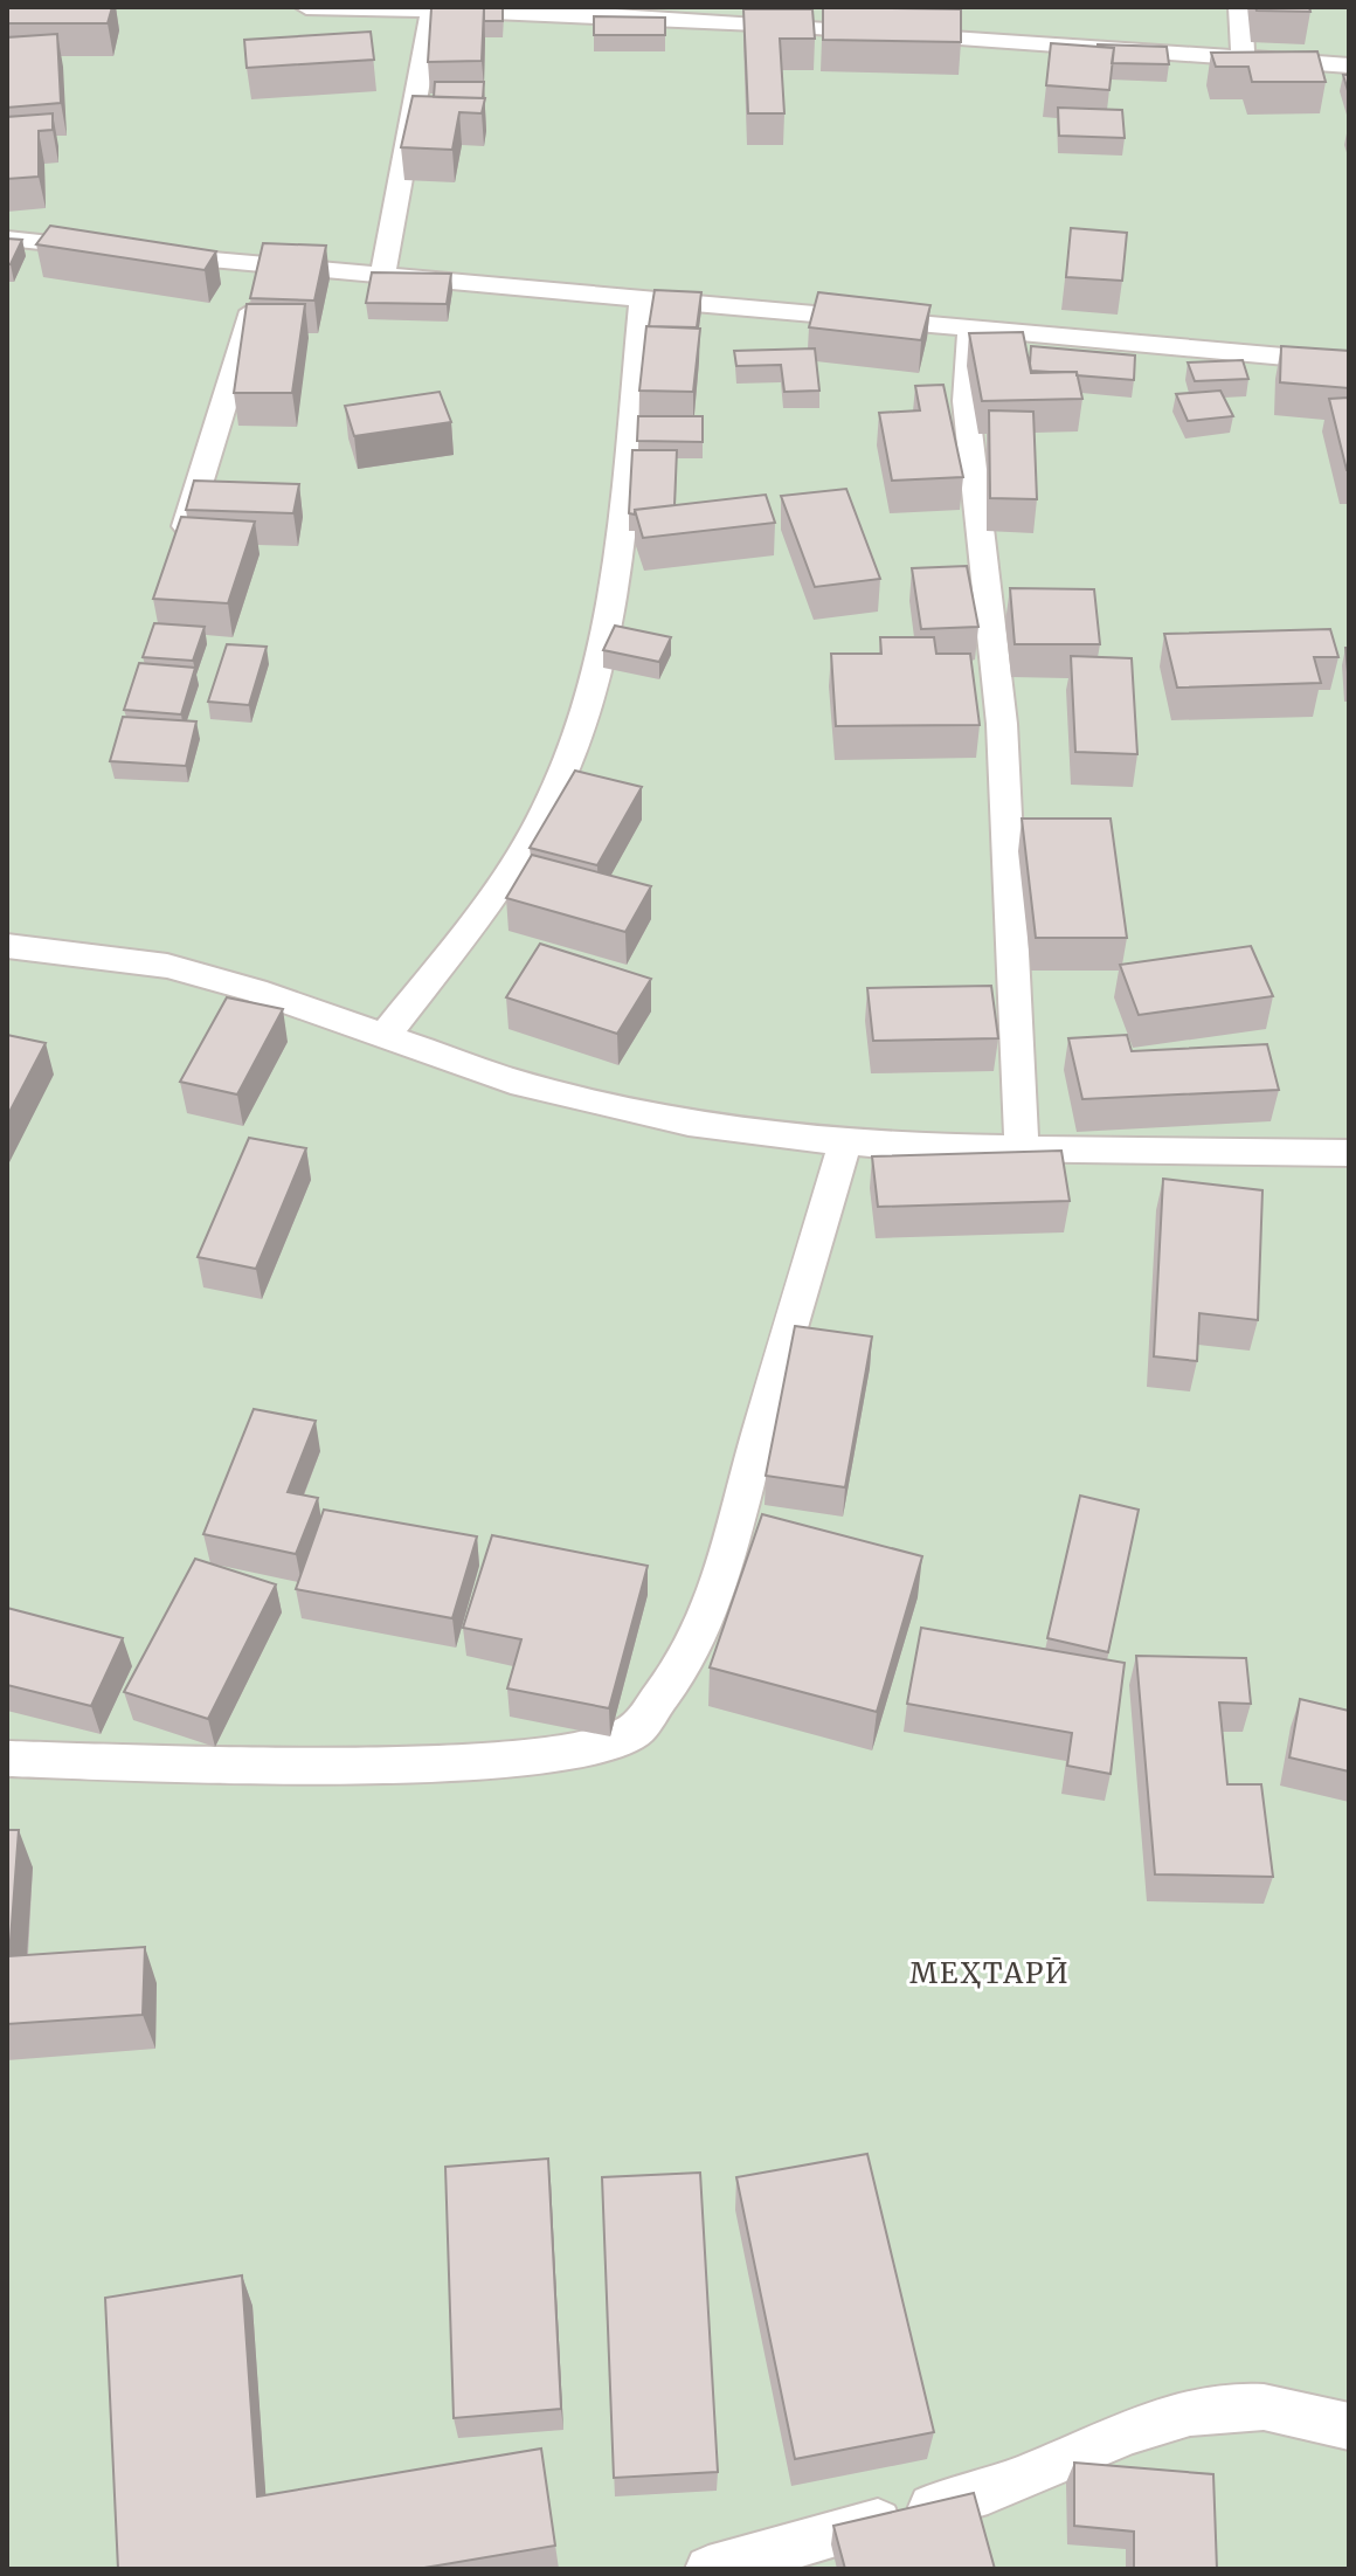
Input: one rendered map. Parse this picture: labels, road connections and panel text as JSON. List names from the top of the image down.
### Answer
{
  "districts": ["МЕҲТАРӢ"]
}
